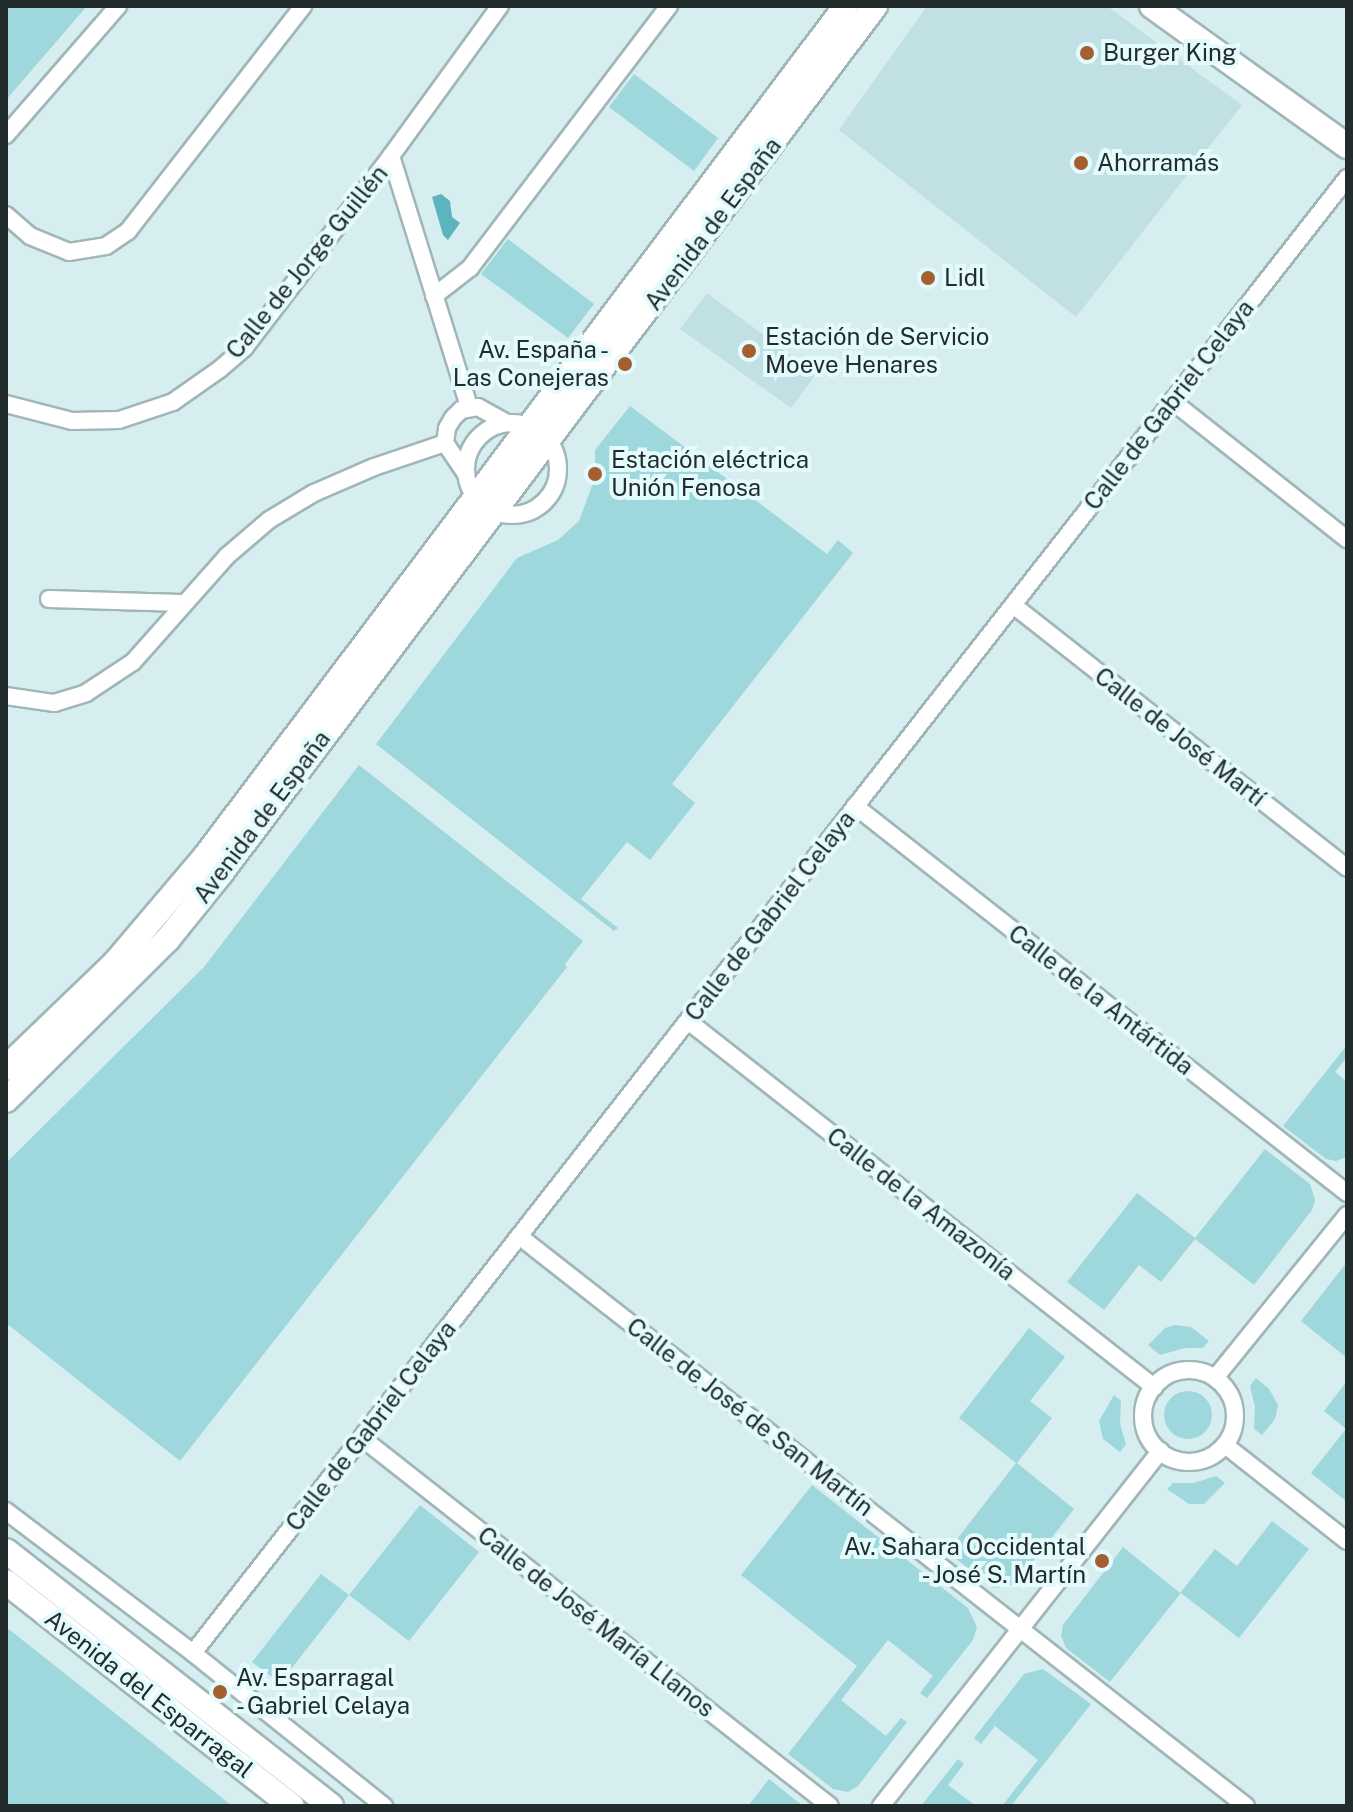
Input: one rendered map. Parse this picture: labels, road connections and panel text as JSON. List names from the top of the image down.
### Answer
{
  "streets": {
    "street": [
      "Avenida de España",
      "Calle de Jorge Guillén",
      "Calle de Gabriel Celaya",
      "Calle de José Martí",
      "Calle de la Antártida",
      "Calle de la Amazonía",
      "Calle de José de San Martín",
      "Calle de José María Llanos",
      "Avenida del Esparragal"
    ]
  },
  "crossings": [
    ["Calle de Gabriel Celaya", "Calle de José Martí"],
    ["Calle de Gabriel Celaya", "Calle de la Antártida"],
    ["Calle de Gabriel Celaya", "Calle de la Amazonía"],
    ["Calle de Gabriel Celaya", "Calle de José de San Martín"],
    ["Calle de Gabriel Celaya", "Calle de José María Llanos"]
  ],
  "places": [
    "Burger King",
    "Ahorramás",
    "Lidl",
    "Estación de Servicio Moeve Henares",
    "Av. España - Las Conejeras",
    "Estación eléctrica Unión Fenosa",
    "Av. Sahara Occidental - José S. Martín",
    "Av. Esparragal - Gabriel Celaya"
  ]
}
